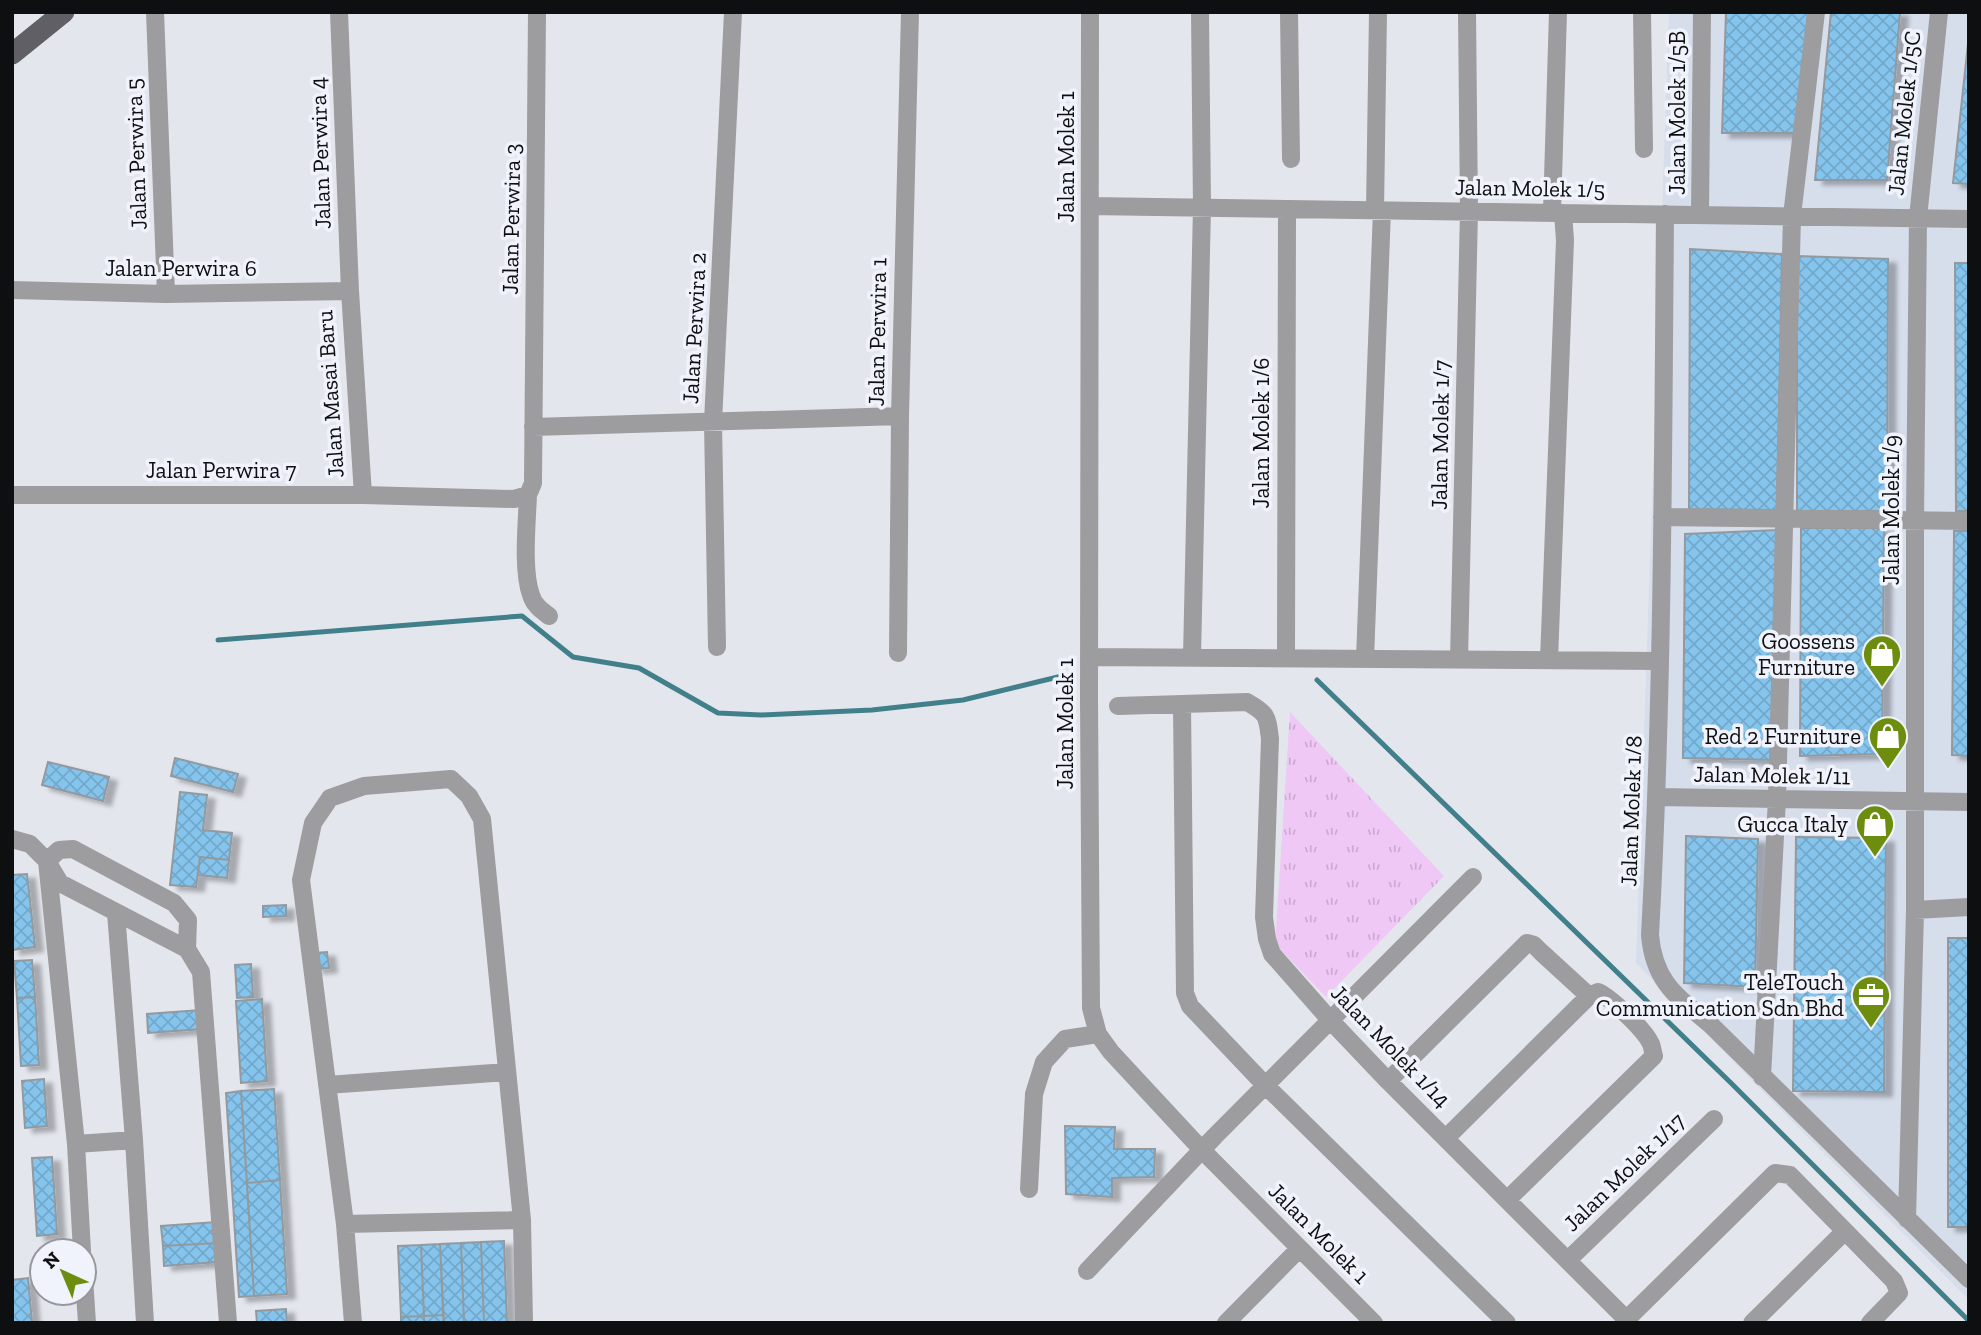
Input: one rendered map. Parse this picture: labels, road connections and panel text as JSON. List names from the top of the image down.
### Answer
{
  "streets": {
    "street": [
      "Jalan Molek 1/5B",
      "Jalan Molek 1/5C",
      "Jalan Perwira 4",
      "Jalan Perwira 5",
      "Jalan Molek 1",
      "Jalan Molek 1/5",
      "Jalan Perwira 3",
      "Jalan Perwira 6",
      "Jalan Perwira 2",
      "Jalan Perwira 1",
      "Jalan Masai Baru",
      "Jalan Molek 1/6",
      "Jalan Molek 1/7",
      "Jalan Perwira 7",
      "Jalan Molek 1/9",
      "Jalan Molek 1/11",
      "Jalan Molek 1/8",
      "Jalan Molek 1/14",
      "Jalan Molek 1/17"
    ]
  },
  "crossings": [
    ["Jalan Molek 1/5B", "Jalan Molek 1/5"],
    ["Jalan Molek 1/5C", "Jalan Molek 1/5"],
    ["Jalan Molek 1/5C", "Jalan Molek 1/9"],
    ["Jalan Perwira 4", "Jalan Perwira 6"],
    ["Jalan Perwira 4", "Jalan Masai Baru"],
    ["Jalan Perwira 5", "Jalan Perwira 6"],
    ["Jalan Molek 1", "Jalan Molek 1/5"],
    ["Jalan Molek 1/5", "Jalan Molek 1/6"],
    ["Jalan Molek 1/5", "Jalan Molek 1/7"],
    ["Jalan Molek 1/5", "Jalan Molek 1/9"],
    ["Jalan Molek 1/5", "Jalan Molek 1/8"],
    ["Jalan Perwira 6", "Jalan Masai Baru"],
    ["Jalan Masai Baru", "Jalan Perwira 7"],
    ["Jalan Molek 1/9", "Jalan Molek 1/11"],
    ["Jalan Molek 1/9", "Jalan Molek 1/8"],
    ["Jalan Molek 1/11", "Jalan Molek 1/8"],
    ["Jalan Molek 1/14", "Jalan Molek 1/17"]
  ],
  "places": {
    "shop": ["Goossens Furniture", "Red 2 Furniture", "Gucca Italy"],
    "office": ["TeleTouch Communication Sdn Bhd"]
  },
  "north": "top left"
}
